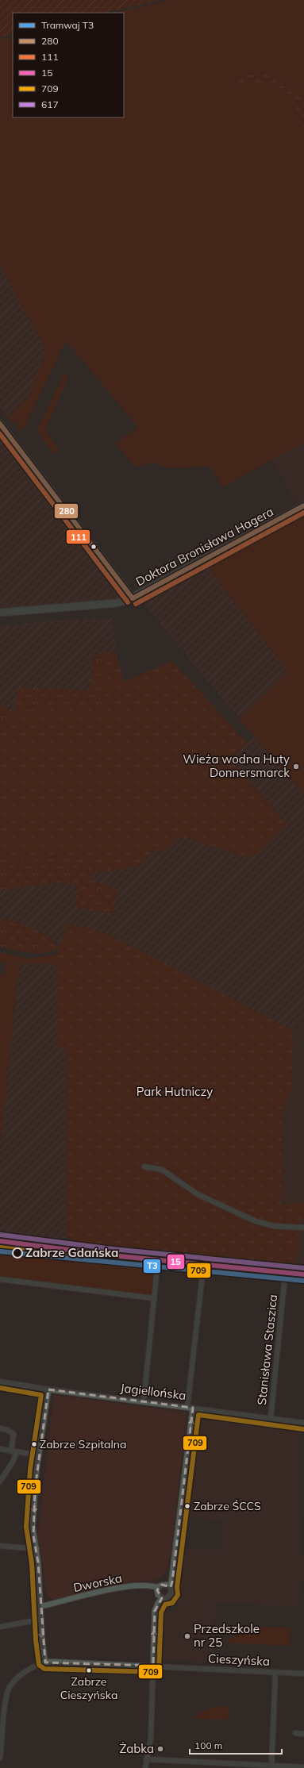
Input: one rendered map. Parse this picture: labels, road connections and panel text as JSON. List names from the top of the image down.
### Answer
{
  "streets": {
    "street": [
      "Doktora Bronisława Hagera",
      "Stanisława Staszica",
      "Jagiellońska",
      "Dworska",
      "Cieszyńska"
    ]
  },
  "crossings": [
    ["Stanisława Staszica", "Jagiellońska"]
  ],
  "parks": ["Park Hutniczy"],
  "places": [
    "Wieża wodna Huty Donnersmarck",
    "Zabrze Gdańska",
    "Zabrze Szpitalna",
    "Zabrze ŚCCS",
    "Przedszkole nr 25",
    "Zabrze Cieszyńska",
    "Żabka"
  ],
  "lines": [
    "transit line 280",
    "transit line 111",
    "transit line 617",
    "transit line 15",
    "transit line 709",
    "tram line T3"
  ],
  "legend": [
    "Tramwaj T3",
    "280",
    "111",
    "15",
    "709",
    "617"
  ],
  "scale_bar": "100 m"
}
